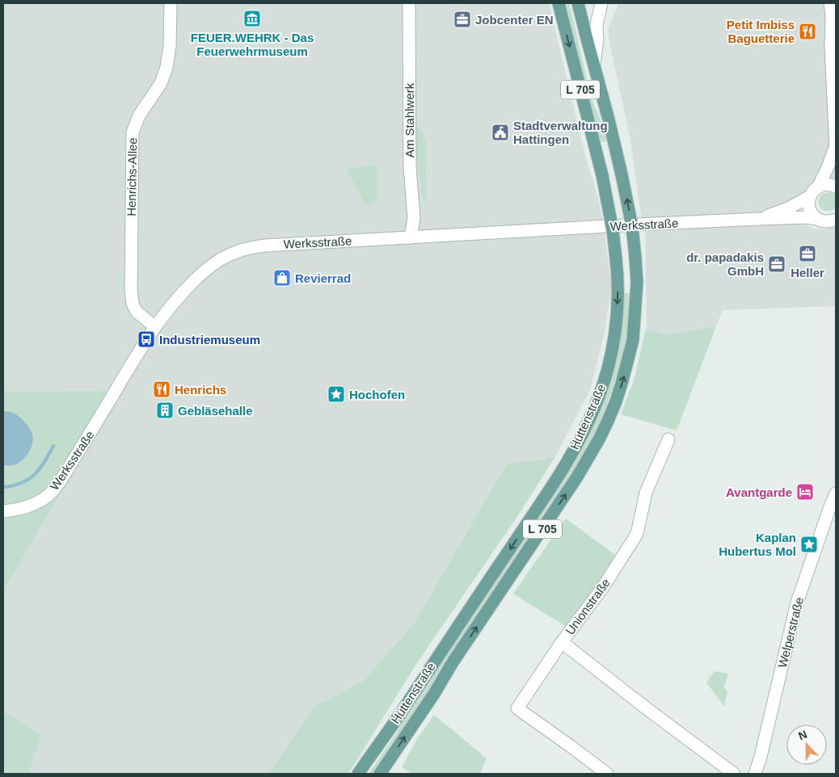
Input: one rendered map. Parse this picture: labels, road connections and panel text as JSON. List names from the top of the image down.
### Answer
{
  "streets": {
    "main road": ["L 705", "Hüttenstraße"],
    "street": [
      "Am Stahlwerk",
      "Henrichs-Allee",
      "Werksstraße",
      "Unionstraße",
      "Welperstraße"
    ]
  },
  "crossings": [
    ["Am Stahlwerk", "Werksstraße"],
    ["Henrichs-Allee", "Werksstraße"]
  ],
  "places": {
    "museum": ["FEUER.WEHRK - Das Feuerwehrmuseum"],
    "office": ["Jobcenter EN", "Heller", "dr. papadakis GmbH"],
    "restaurant": ["Petit Imbiss Baguetterie", "Henrichs"],
    "public building": ["Stadtverwaltung Hattingen"],
    "shop": ["Revierrad"],
    "bus stop": ["Industriemuseum"],
    "place": ["Hochofen", "Kaplan Hubertus Mol"],
    "building": ["Gebläsehalle"],
    "hotel": ["Avantgarde"]
  },
  "north": "top"
}
